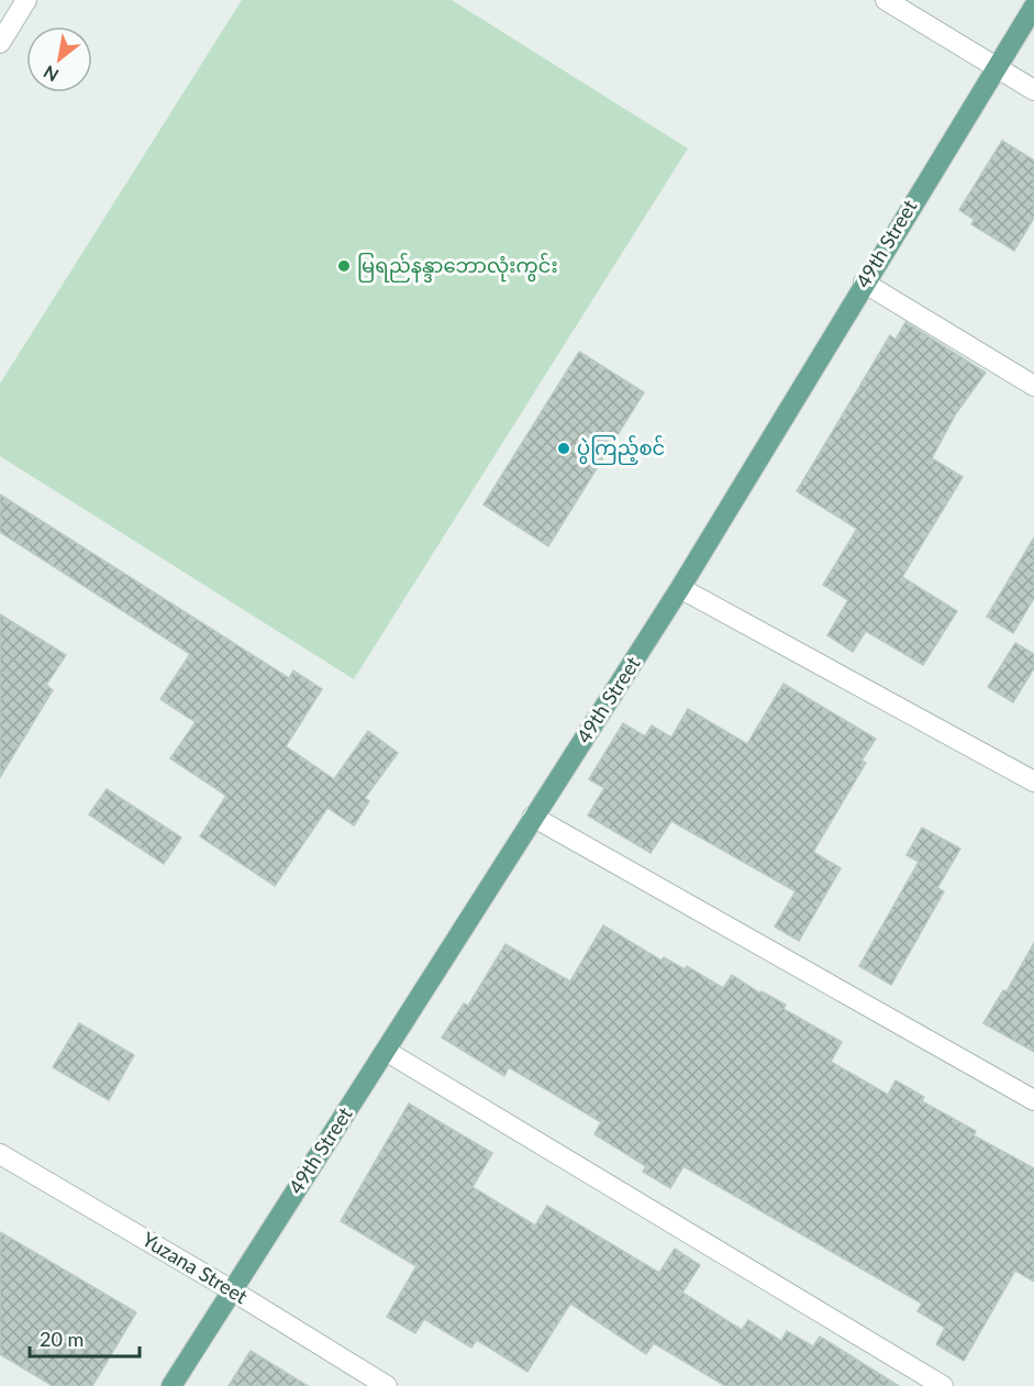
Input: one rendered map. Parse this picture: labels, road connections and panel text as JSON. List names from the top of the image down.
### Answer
{
  "streets": {
    "main road": ["49th Street"],
    "street": ["Yuzana Street"]
  },
  "crossings": [
    ["49th Street", "Yuzana Street"]
  ],
  "places": ["မြရည်နန္ဒာဘောလုံးကွင်း", "ပွဲကြည့်စင်"],
  "scale_bar": "20 m",
  "north": "bottom left"
}
